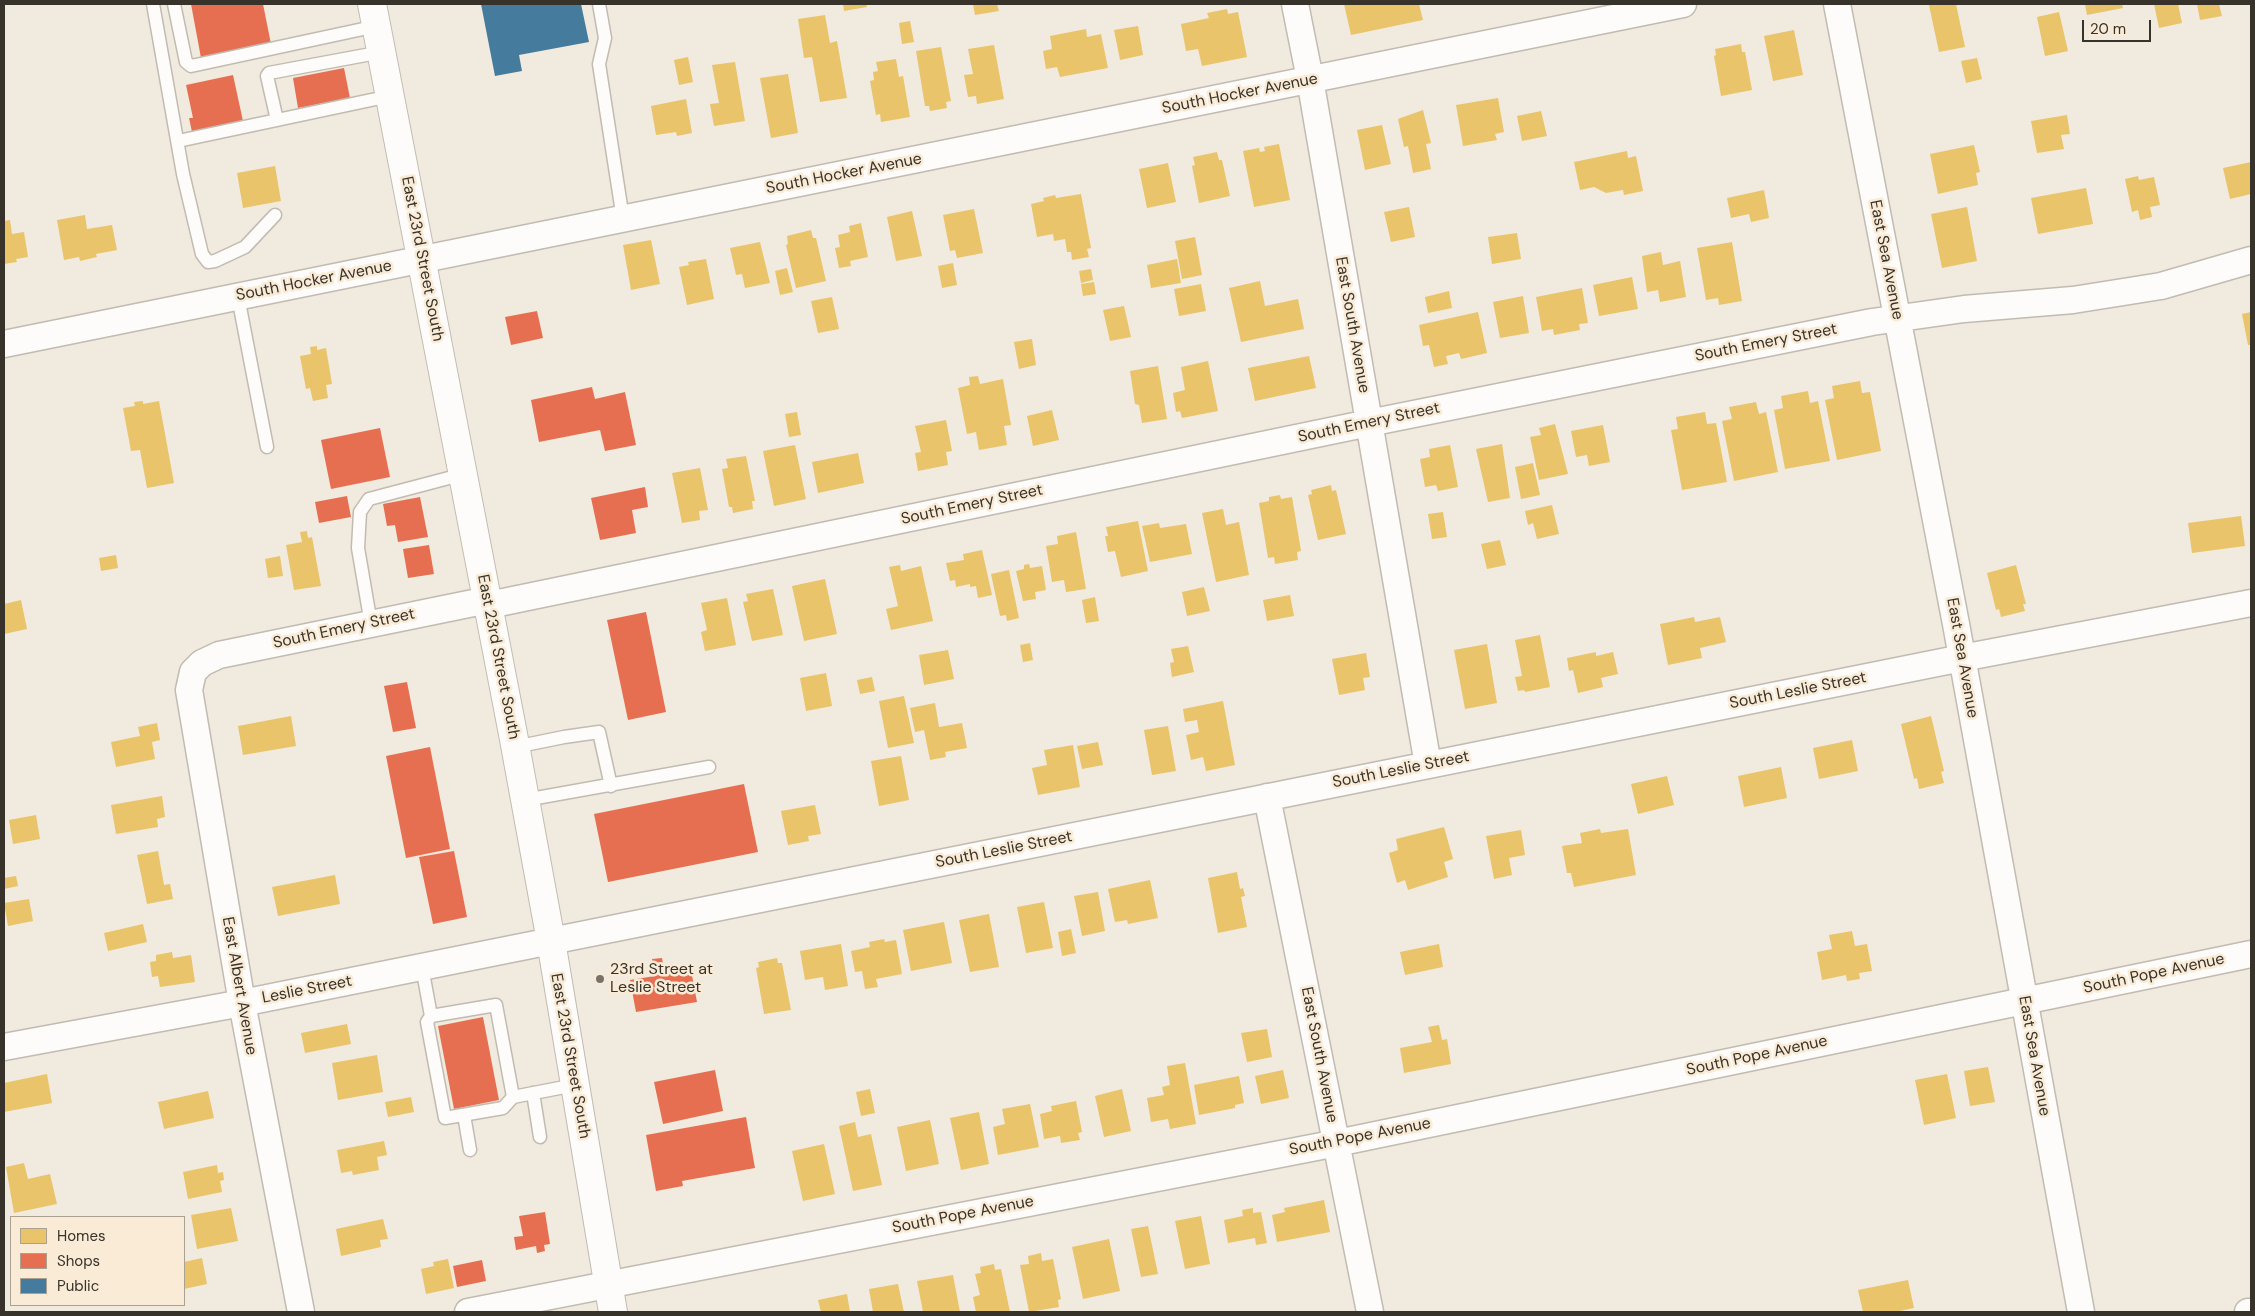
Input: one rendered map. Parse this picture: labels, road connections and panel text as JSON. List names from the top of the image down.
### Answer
{
  "streets": {
    "main road": ["East 23rd Street South"],
    "street": [
      "South Hocker Avenue",
      "East Sea Avenue",
      "East South Avenue",
      "South Emery Street",
      "South Leslie Street",
      "South Pope Avenue",
      "East Albert Avenue",
      "Leslie Street"
    ]
  },
  "crossings": [
    ["South Hocker Avenue", "East 23rd Street South"],
    ["South Hocker Avenue", "East South Avenue"],
    ["East 23rd Street South", "South Emery Street"],
    ["East 23rd Street South", "South Leslie Street"],
    ["East 23rd Street South", "South Pope Avenue"],
    ["East 23rd Street South", "Leslie Street"],
    ["East Sea Avenue", "South Emery Street"],
    ["East Sea Avenue", "South Leslie Street"],
    ["East Sea Avenue", "South Pope Avenue"],
    ["East South Avenue", "South Emery Street"],
    ["East South Avenue", "South Leslie Street"],
    ["East South Avenue", "South Pope Avenue"],
    ["South Emery Street", "East Albert Avenue"],
    ["South Leslie Street", "Leslie Street"],
    ["East Albert Avenue", "Leslie Street"]
  ],
  "places": ["23rd Street at Leslie Street"],
  "legend": ["Homes", "Shops", "Public"],
  "scale_bar": "20 m"
}
